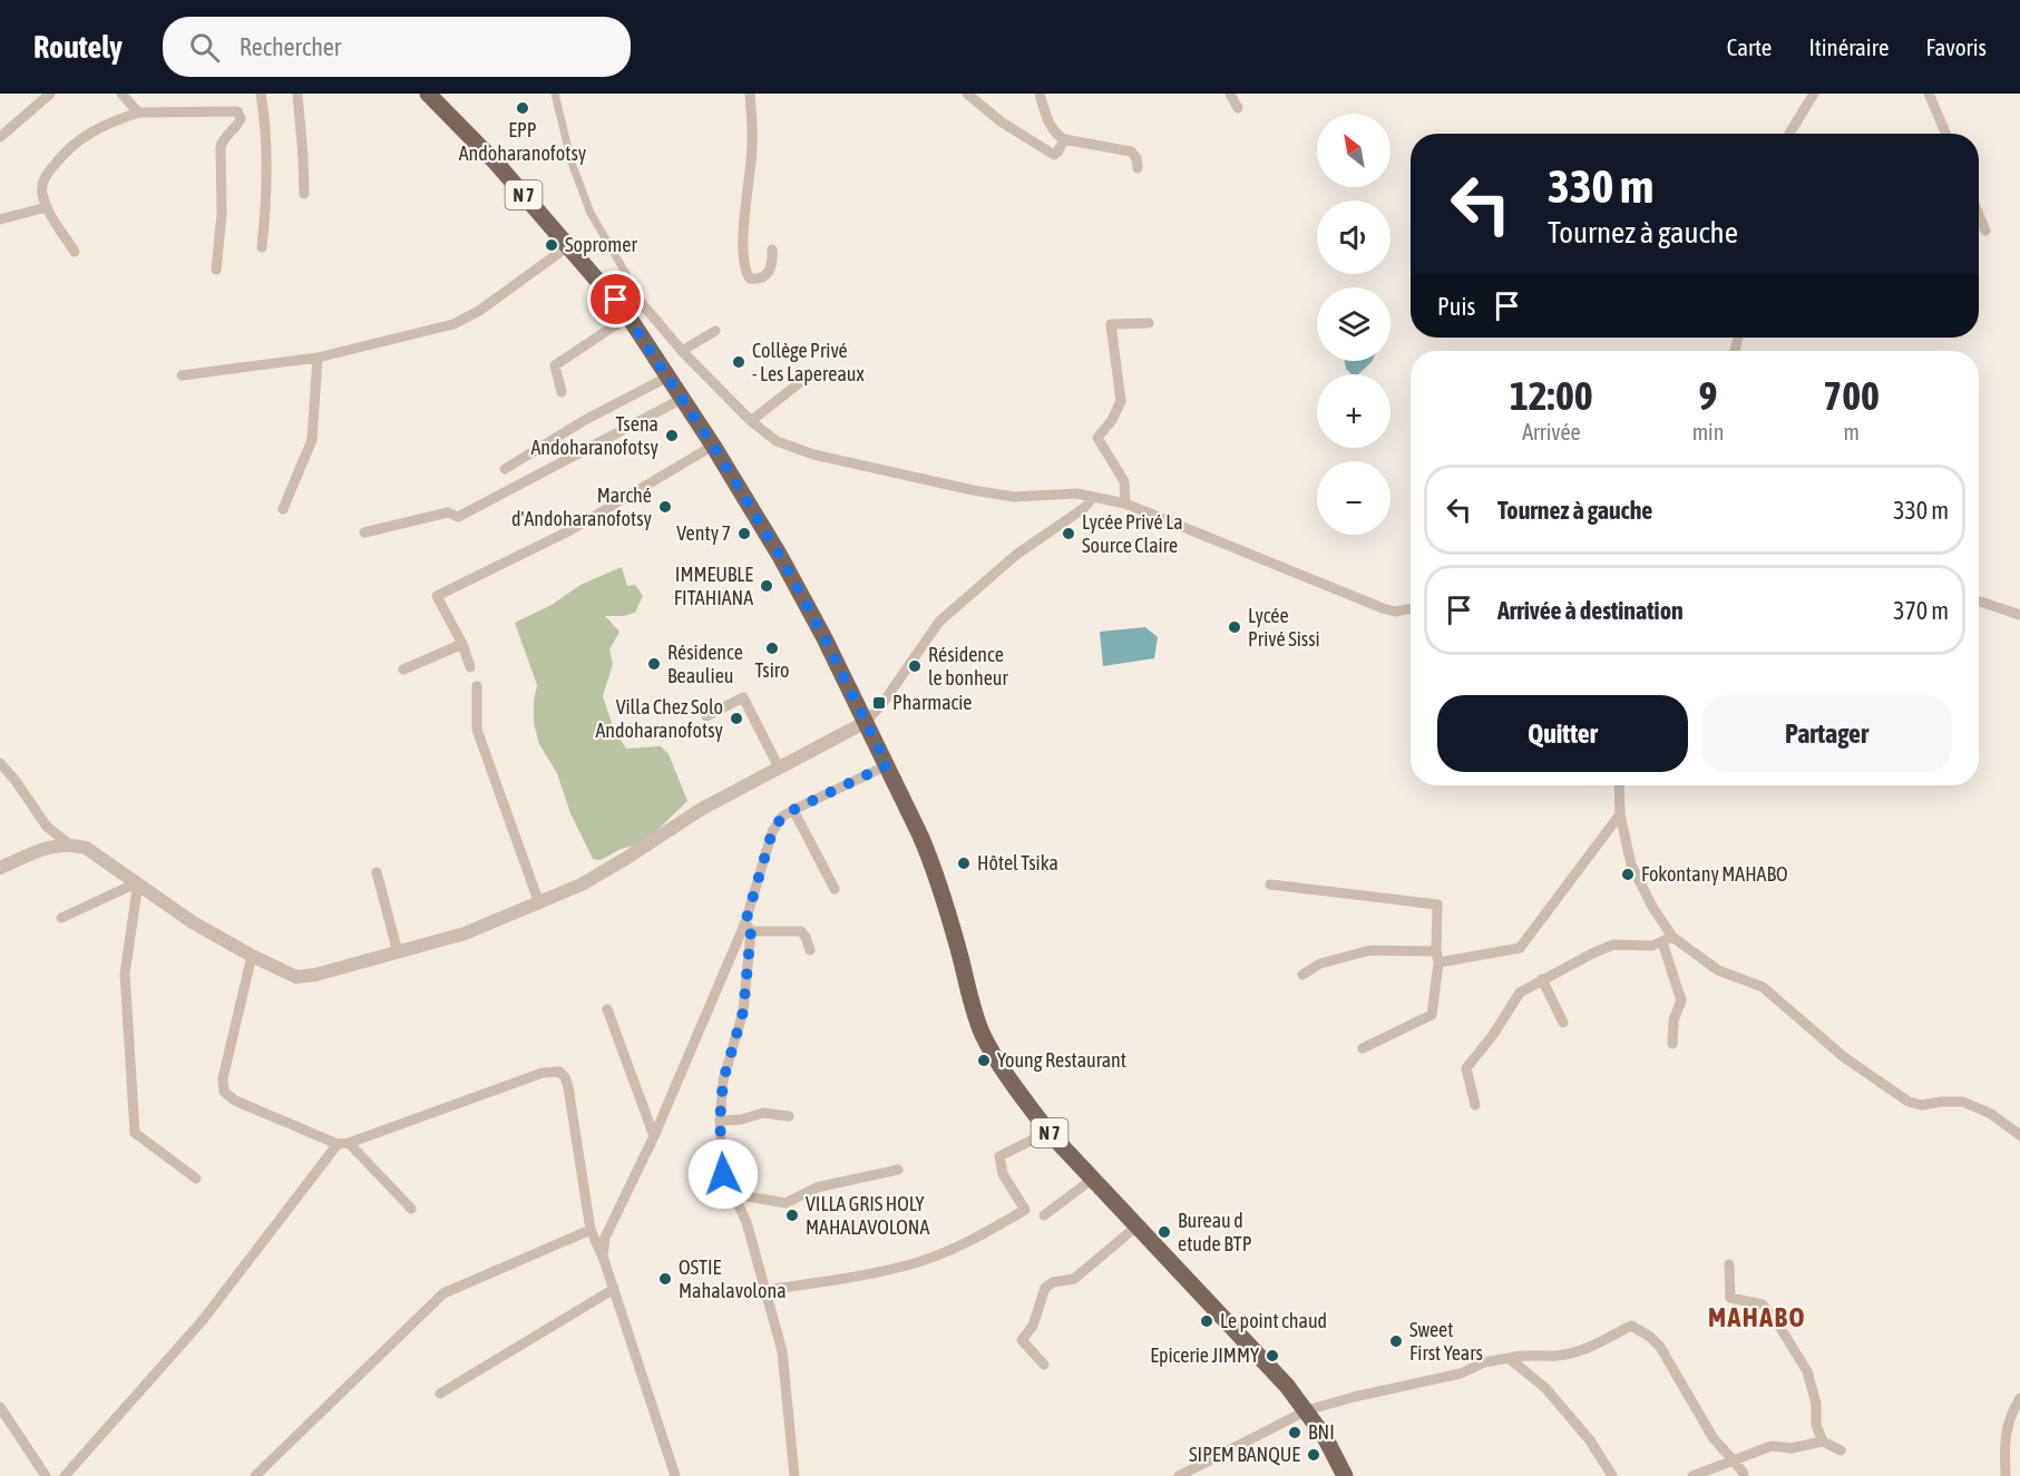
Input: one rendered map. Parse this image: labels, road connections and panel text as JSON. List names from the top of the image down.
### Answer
{
  "streets": {
    "main road": ["N 7"]
  },
  "districts": ["MAHABO"],
  "places": {
    "other": [
      "EPP Andoharanofotsy",
      "Sopromer",
      "Collège Privé - Les Lapereaux",
      "Tsena Andoharanofotsy",
      "Marché d'Andoharanofotsy",
      "Venty 7",
      "Lycée Privé La Source Claire",
      "IMMEUBLE FITAHIANA",
      "Lycée Privé Sissi",
      "Tsiro",
      "Résidence Beaulieu",
      "Résidence le bonheur",
      "Villa Chez Solo Andoharanofotsy",
      "Hôtel Tsika",
      "Fokontany MAHABO",
      "Young Restaurant",
      "VILLA GRIS HOLY MAHALAVOLONA",
      "Bureau d etude BTP",
      "OSTIE Mahalavolona",
      "Le point chaud",
      "Sweet First Years",
      "Epicerie JIMMY",
      "BNI",
      "SIPEM BANQUE"
    ],
    "transit": ["Pharmacie"]
  },
  "north": "top left",
  "page": {
    "header": "Routely",
    "search": "Rechercher",
    "nav": ["Carte", "Itinéraire", "Favoris"],
    "map_buttons": ["+", "−"],
    "turn": ["330 m", "Tournez à gauche"],
    "then": "Puis",
    "eta": [
      "12:00",
      "Arrivée",
      "9",
      "min",
      "700",
      "m"
    ],
    "list": [
      {
        "name": "Tournez à gauche",
        "value": "330 m"
      },
      {
        "name": "Arrivée à destination",
        "value": "370 m"
      }
    ],
    "buttons": ["Quitter", "Partager"]
  }
}
